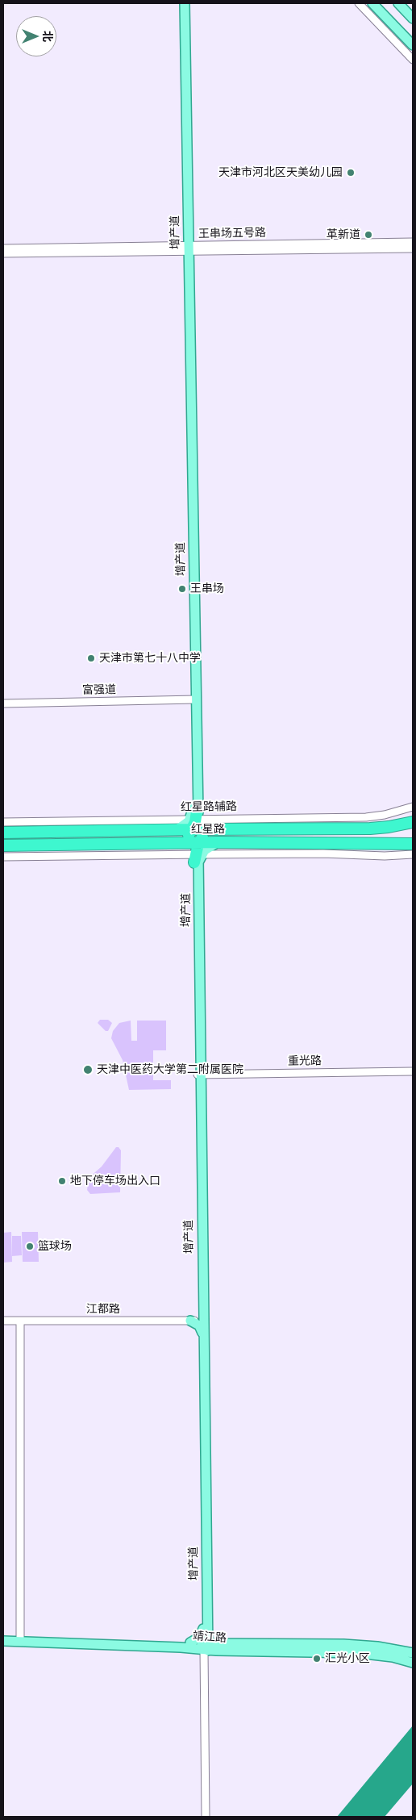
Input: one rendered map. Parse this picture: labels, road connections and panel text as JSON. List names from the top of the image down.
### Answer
{
  "streets": {
    "highway": ["红星路"],
    "main road": ["增产道", "靖江路"],
    "street": [
      "王串场五号路",
      "富强道",
      "红星路辅路",
      "重光路",
      "江都路"
    ]
  },
  "crossings": [
    ["增产道", "王串场五号路"],
    ["增产道", "富强道"],
    ["增产道", "红星路辅路"],
    ["增产道", "红星路"],
    ["增产道", "重光路"],
    ["增产道", "江都路"],
    ["增产道", "靖江路"],
    ["红星路辅路", "红星路"]
  ],
  "places": [
    "天津市河北区天美幼儿园",
    "革新道",
    "王串场",
    "天津市第七十八中学",
    "天津中医药大学第二附属医院",
    "地下停车场出入口",
    "篮球场",
    "汇光小区"
  ],
  "north": "right"
}
